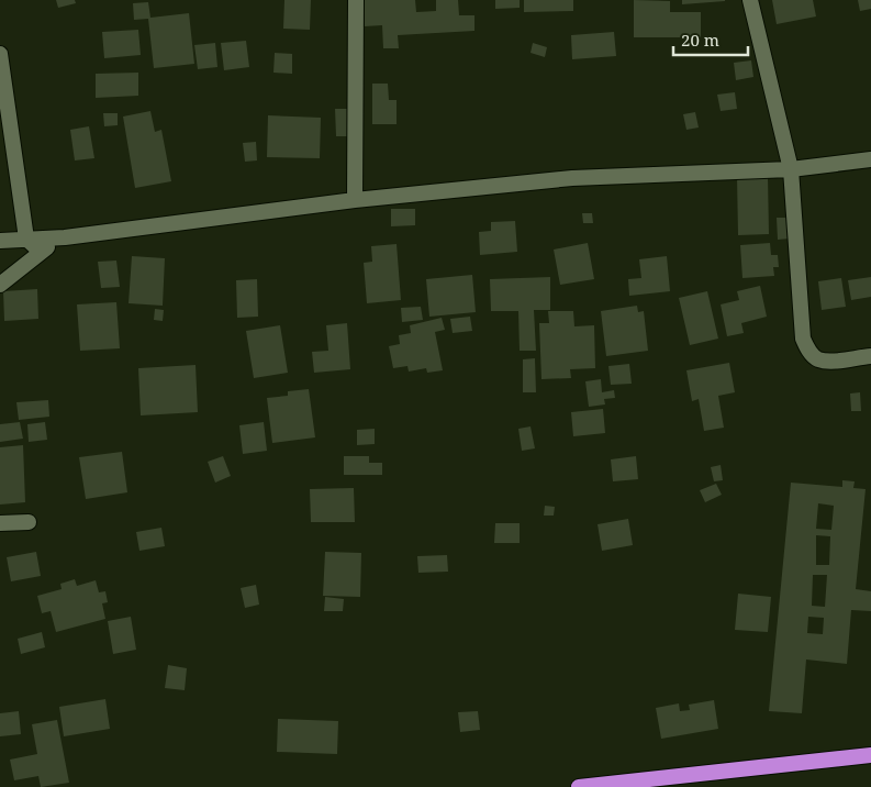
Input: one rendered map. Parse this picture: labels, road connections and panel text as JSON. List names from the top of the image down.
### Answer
{
  "scale_bar": "20 m"
}
